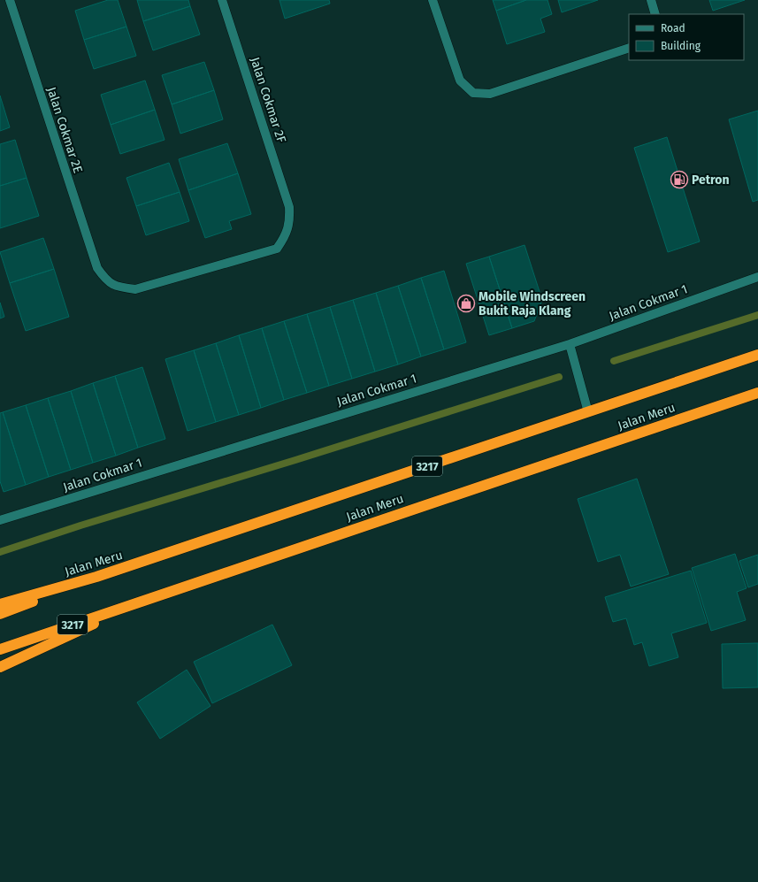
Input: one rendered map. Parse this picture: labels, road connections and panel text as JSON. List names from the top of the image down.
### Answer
{
  "streets": {
    "highway": ["Jalan Meru", "3217"],
    "street": ["Jalan Cokmar 2F", "Jalan Cokmar 2E", "Jalan Cokmar 1"]
  },
  "crossings": [
    ["Jalan Cokmar 2F", "Jalan Cokmar 2E"]
  ],
  "places": {
    "fuel station": ["Petron"],
    "shop": ["Mobile Windscreen Bukit Raja Klang"]
  },
  "legend": ["Road", "Building"]
}
